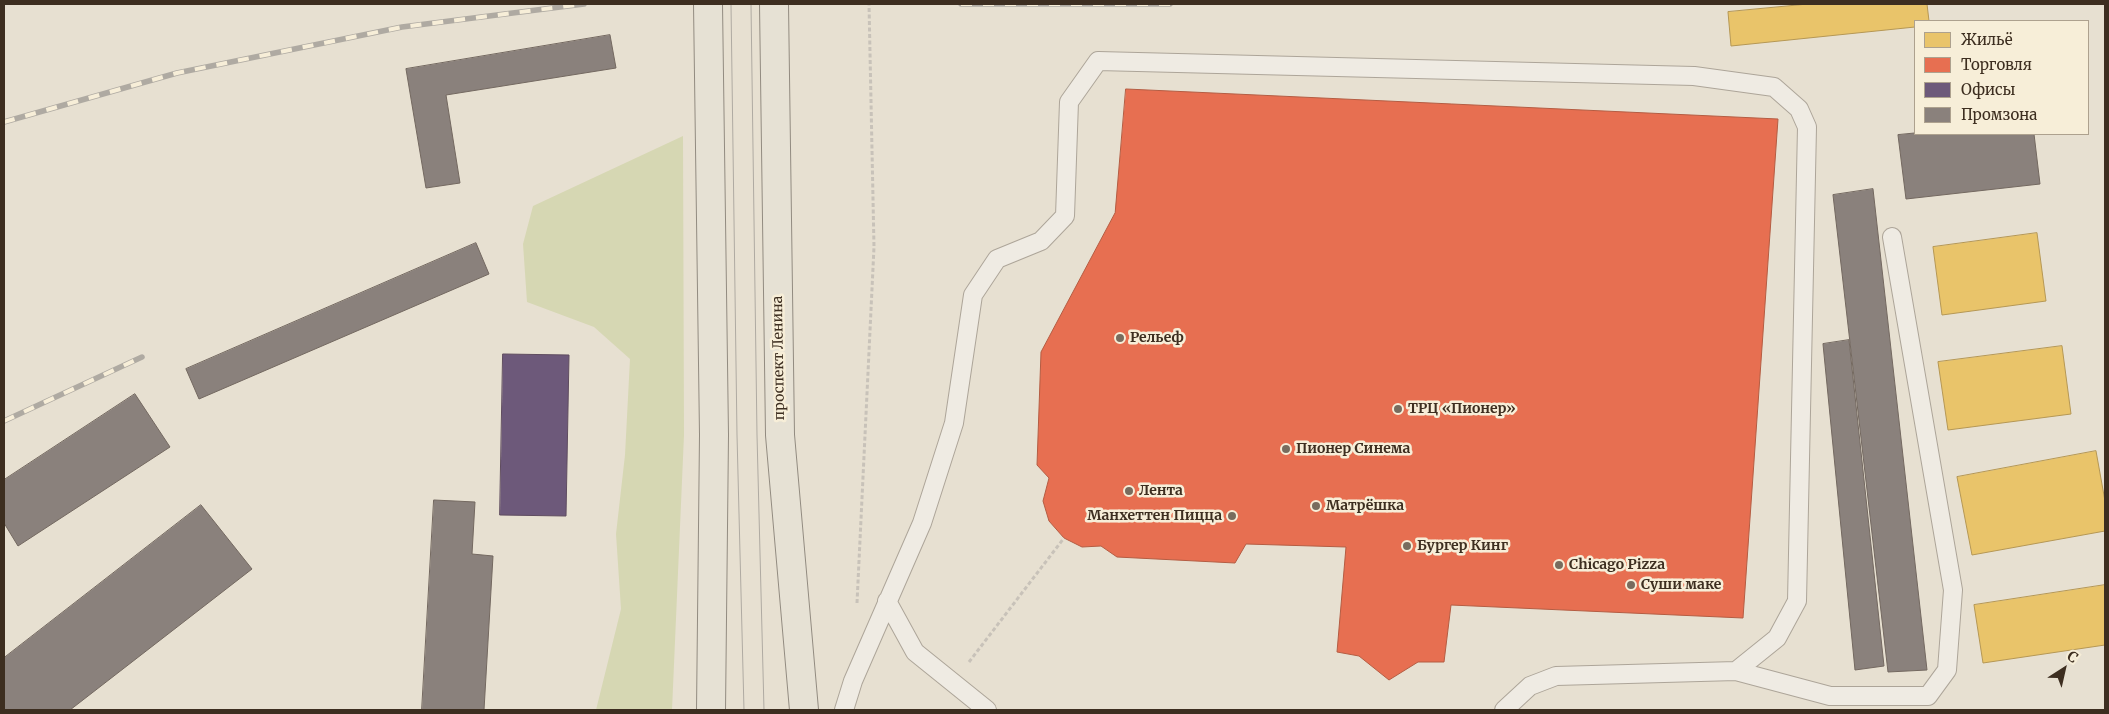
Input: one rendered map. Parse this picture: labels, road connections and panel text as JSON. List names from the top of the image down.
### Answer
{
  "streets": {
    "main road": ["проспект Ленина"]
  },
  "places": [
    "Рельеф",
    "ТРЦ «Пионер»",
    "Пионер Синема",
    "Лента",
    "Матрёшка",
    "Манхеттен Пицца",
    "Бургер Кинг",
    "Chicago Pizza",
    "Суши маке"
  ],
  "legend": [
    "Жильё",
    "Торговля",
    "Офисы",
    "Промзона"
  ],
  "north": "top right"
}
